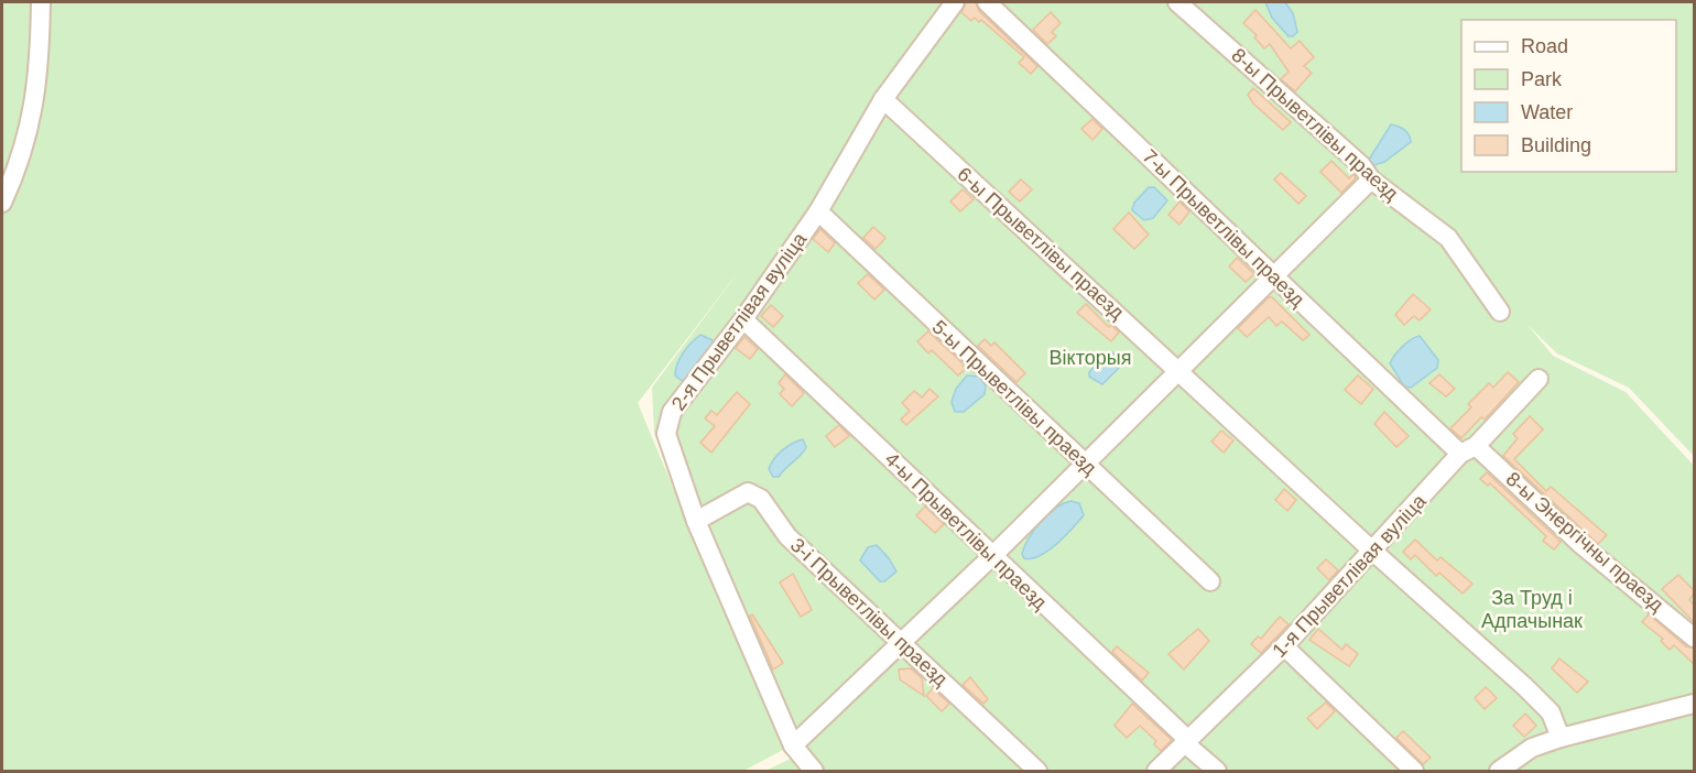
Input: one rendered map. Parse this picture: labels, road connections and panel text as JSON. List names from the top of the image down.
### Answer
{
  "streets": {
    "street": [
      "8-ы Прыветлівы праезд",
      "7-ы Прыветлівы праезд",
      "6-ы Прыветлівы праезд",
      "2-я Прыветлівая вуліца",
      "5-ы Прыветлівы праезд",
      "4-ы Прыветлівы праезд",
      "8-ы Энергічны праезд",
      "1-я Прыветлівая вуліца",
      "3-і Прыветлівы праезд"
    ]
  },
  "crossings": [
    ["7-ы Прыветлівы праезд", "8-ы Энергічны праезд"],
    ["7-ы Прыветлівы праезд", "1-я Прыветлівая вуліца"],
    ["6-ы Прыветлівы праезд", "2-я Прыветлівая вуліца"],
    ["6-ы Прыветлівы праезд", "1-я Прыветлівая вуліца"],
    ["2-я Прыветлівая вуліца", "5-ы Прыветлівы праезд"],
    ["2-я Прыветлівая вуліца", "4-ы Прыветлівы праезд"],
    ["2-я Прыветлівая вуліца", "3-і Прыветлівы праезд"],
    ["4-ы Прыветлівы праезд", "1-я Прыветлівая вуліца"],
    ["8-ы Энергічны праезд", "1-я Прыветлівая вуліца"]
  ],
  "parks": ["Вікторыя", "За Труд і Адпачынак"],
  "legend": [
    "Road",
    "Park",
    "Water",
    "Building"
  ]
}
